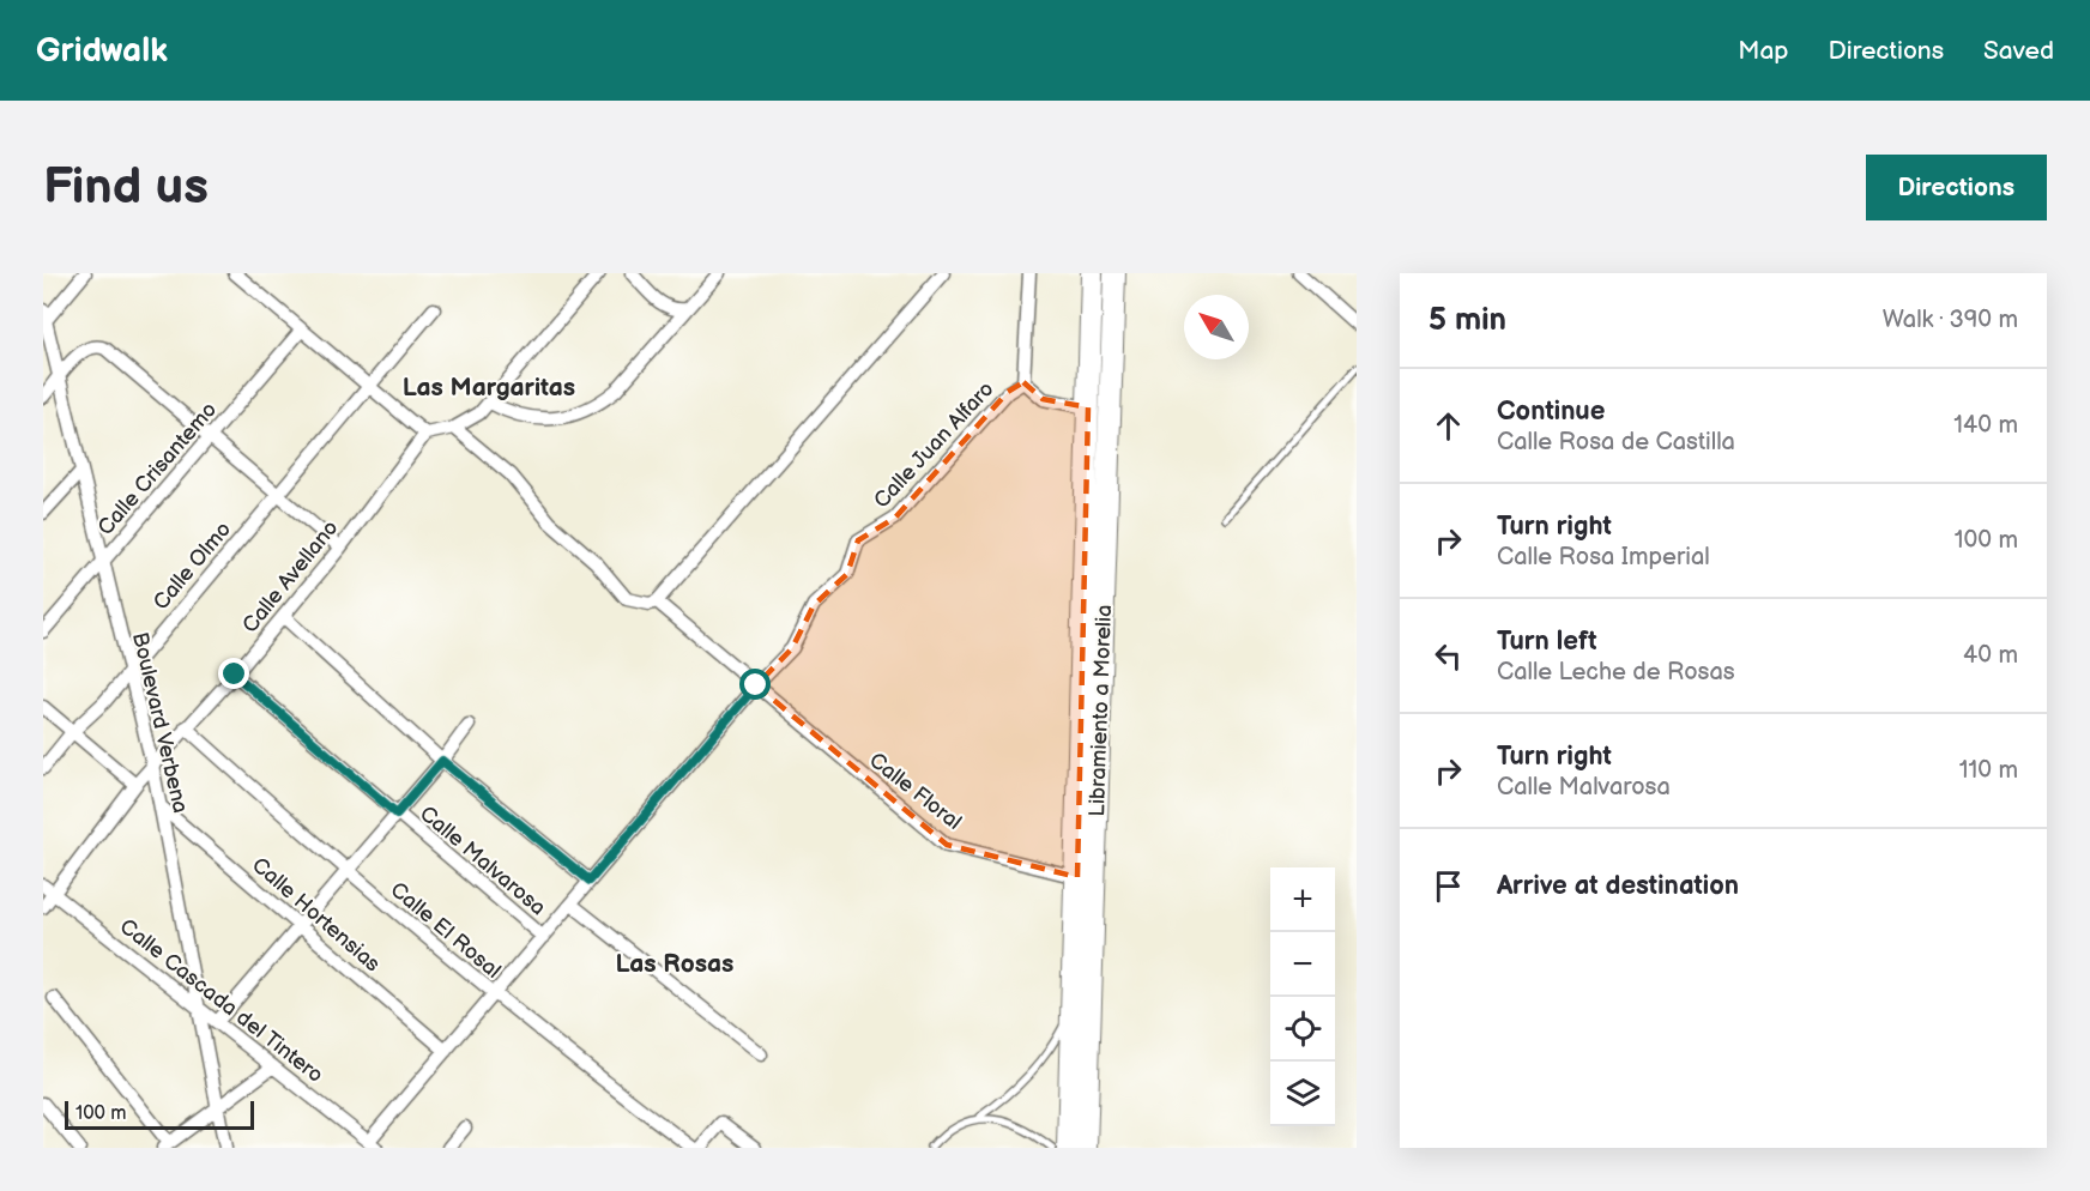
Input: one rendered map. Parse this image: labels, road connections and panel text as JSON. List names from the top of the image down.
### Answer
{
  "streets": {
    "highway": ["Libramiento a Morelia"],
    "street": [
      "Calle Juan Alfaro",
      "Calle Crisantemo",
      "Calle Olmo",
      "Calle Avellano",
      "Boulevard Verbena",
      "Calle Floral",
      "Calle Malvarosa",
      "Calle Hortensias",
      "Calle El Rosal",
      "Calle Cascada del Tintero"
    ]
  },
  "crossings": [
    ["Calle Juan Alfaro", "Calle Floral"],
    ["Calle Juan Alfaro", "Calle Malvarosa"],
    ["Calle Juan Alfaro", "Calle Hortensias"],
    ["Calle Juan Alfaro", "Calle El Rosal"],
    ["Calle Juan Alfaro", "Calle Cascada del Tintero"],
    ["Calle Crisantemo", "Boulevard Verbena"],
    ["Calle Olmo", "Boulevard Verbena"],
    ["Calle Avellano", "Boulevard Verbena"],
    ["Calle Avellano", "Calle Malvarosa"],
    ["Calle Avellano", "Calle El Rosal"],
    ["Calle Avellano", "Calle Cascada del Tintero"],
    ["Libramiento a Morelia", "Calle Floral"],
    ["Boulevard Verbena", "Calle Hortensias"],
    ["Boulevard Verbena", "Calle Cascada del Tintero"]
  ],
  "districts": ["Las Margaritas", "Las Rosas"],
  "scale_bar": "100 m",
  "north": "top left",
  "page": {
    "header": "Gridwalk",
    "nav": ["Map", "Directions", "Saved"],
    "buttons": "Directions",
    "title": "Find us",
    "heading": ["5 min", "Walk · 390 m"],
    "list": [
      ["Continue", "Calle Rosa de Castilla", "140 m"],
      ["Turn right", "Calle Rosa Imperial", "100 m"],
      ["Turn left", "Calle Leche de Rosas", "40 m"],
      ["Turn right", "Calle Malvarosa", "110 m"],
      "Arrive at destination"
    ],
    "map_buttons": ["+", "−"],
    "scale": "100 m"
  }
}
